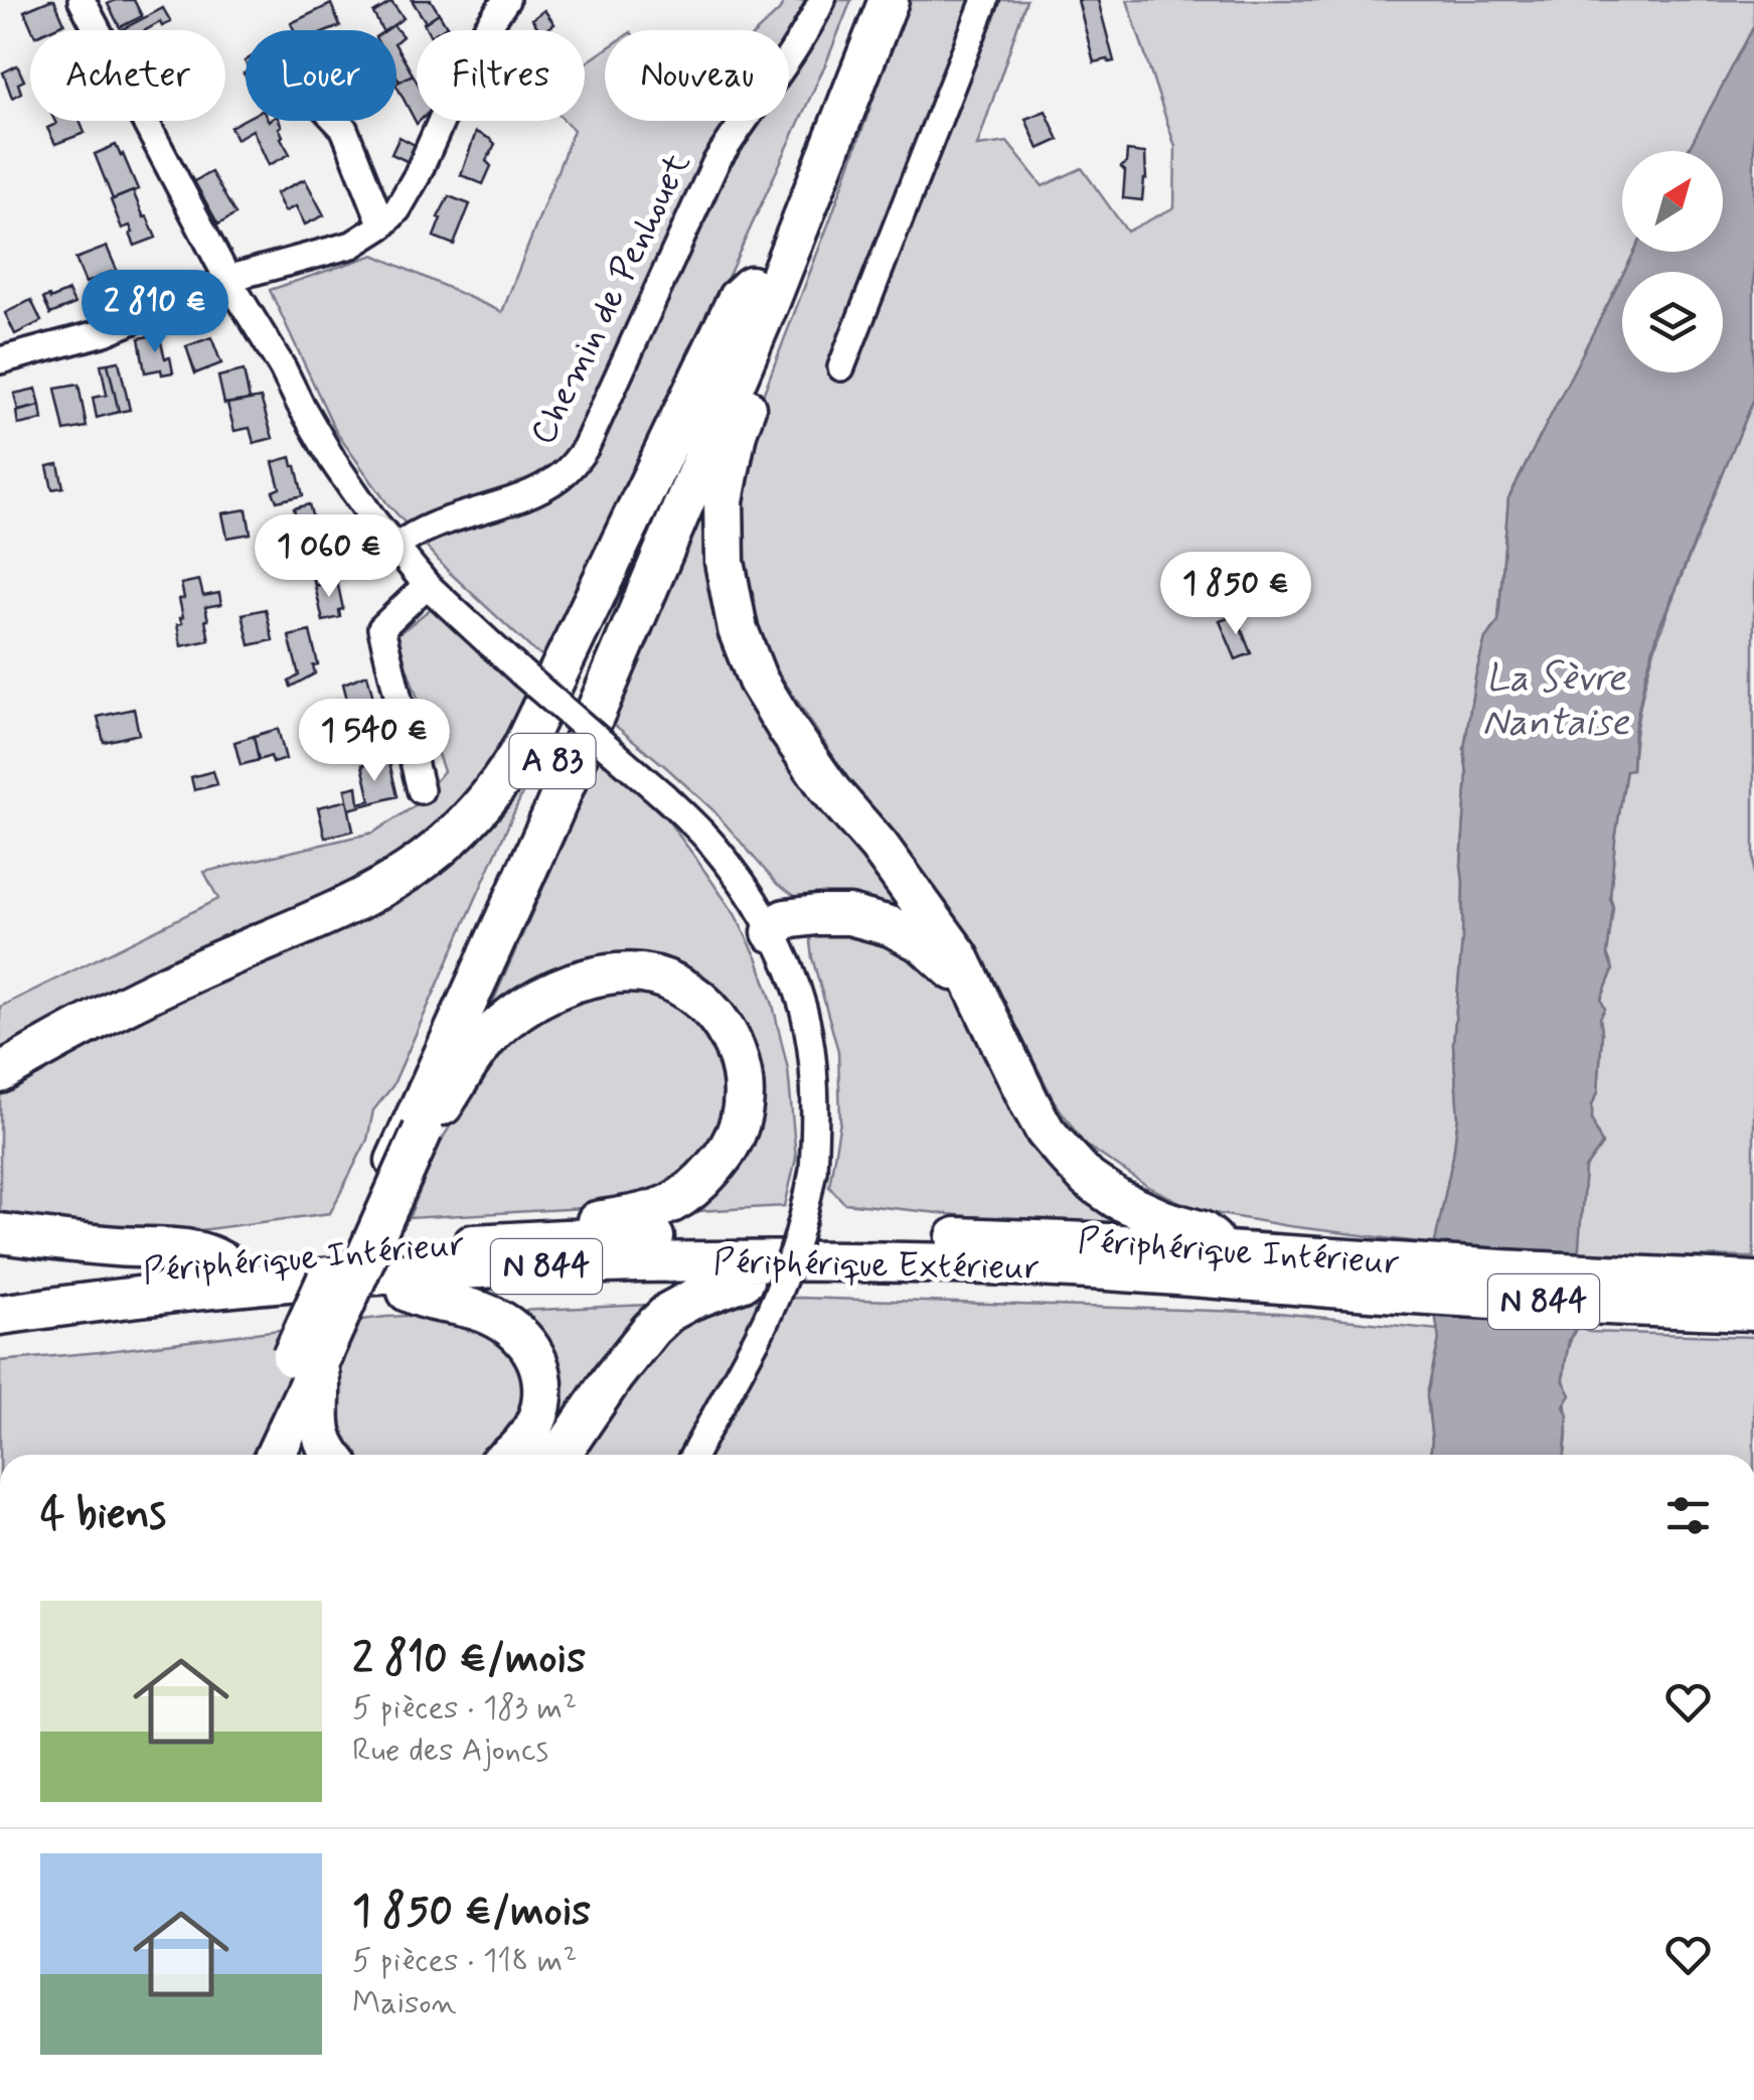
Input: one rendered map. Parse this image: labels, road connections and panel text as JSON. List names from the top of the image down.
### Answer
{
  "streets": {
    "highway": [
      "A 83",
      "Périphérique Intérieur",
      "Périphérique Extérieur",
      "N 844"
    ],
    "street": ["Chemin de Penhouet"]
  },
  "crossings": [
    ["Périphérique Intérieur", "Périphérique Extérieur"]
  ],
  "water": ["La Sèvre Nantaise"],
  "north": "top right",
  "page": {
    "chip": [
      "Acheter",
      "Louer",
      "Filtres",
      "Nouveau"
    ],
    "price": [
      "2 810 €",
      "1 060 €",
      "1 850 €",
      "1 540 €"
    ],
    "heading": "4 biens",
    "list": [
      {
        "name": "2 810 €/mois",
        "note": "5 pièces · 183 m² · Rue des Ajoncs"
      },
      {
        "name": "1 850 €/mois",
        "note": "5 pièces · 118 m² · Maison"
      }
    ]
  }
}
